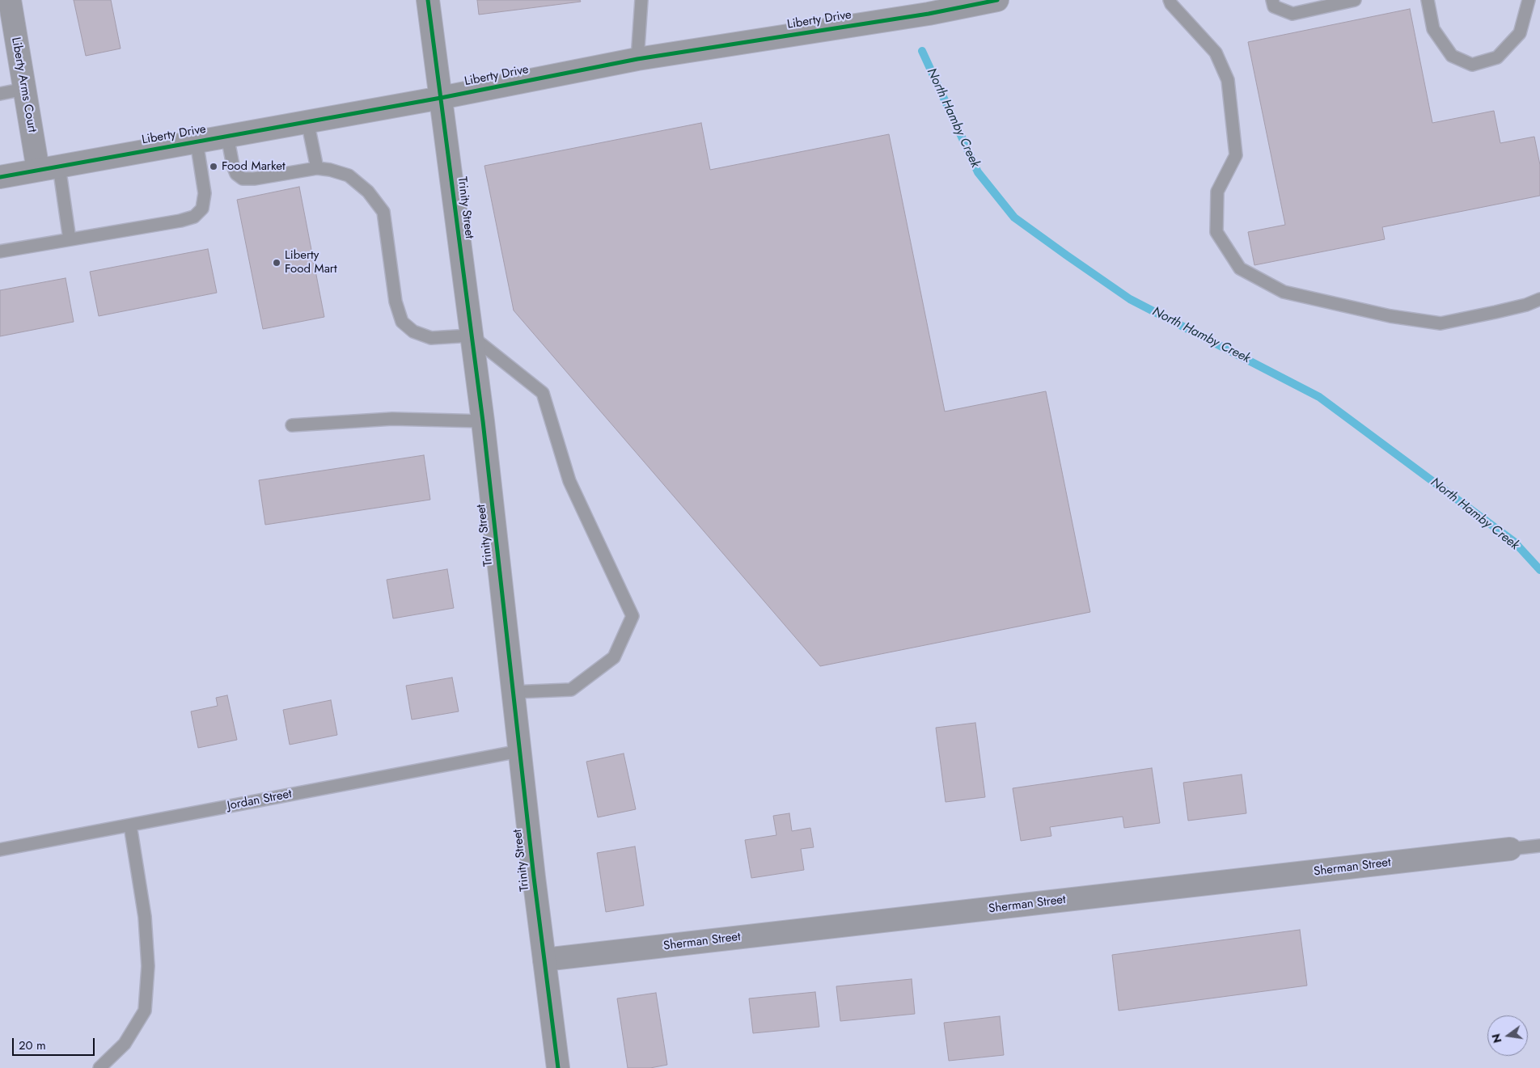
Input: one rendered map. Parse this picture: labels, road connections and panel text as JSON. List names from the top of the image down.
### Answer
{
  "streets": {
    "street": [
      "Liberty Drive",
      "Liberty Arms Court",
      "Trinity Street",
      "Sherman Street"
    ],
    "lane": ["Jordan Street"]
  },
  "crossings": [
    ["Liberty Drive", "Liberty Arms Court"],
    ["Liberty Drive", "Trinity Street"],
    ["Trinity Street", "Jordan Street"],
    ["Trinity Street", "Sherman Street"]
  ],
  "water": ["North Hamby Creek"],
  "places": ["Food Market", "Liberty Food Mart"],
  "scale_bar": "20 m",
  "north": "left"
}
